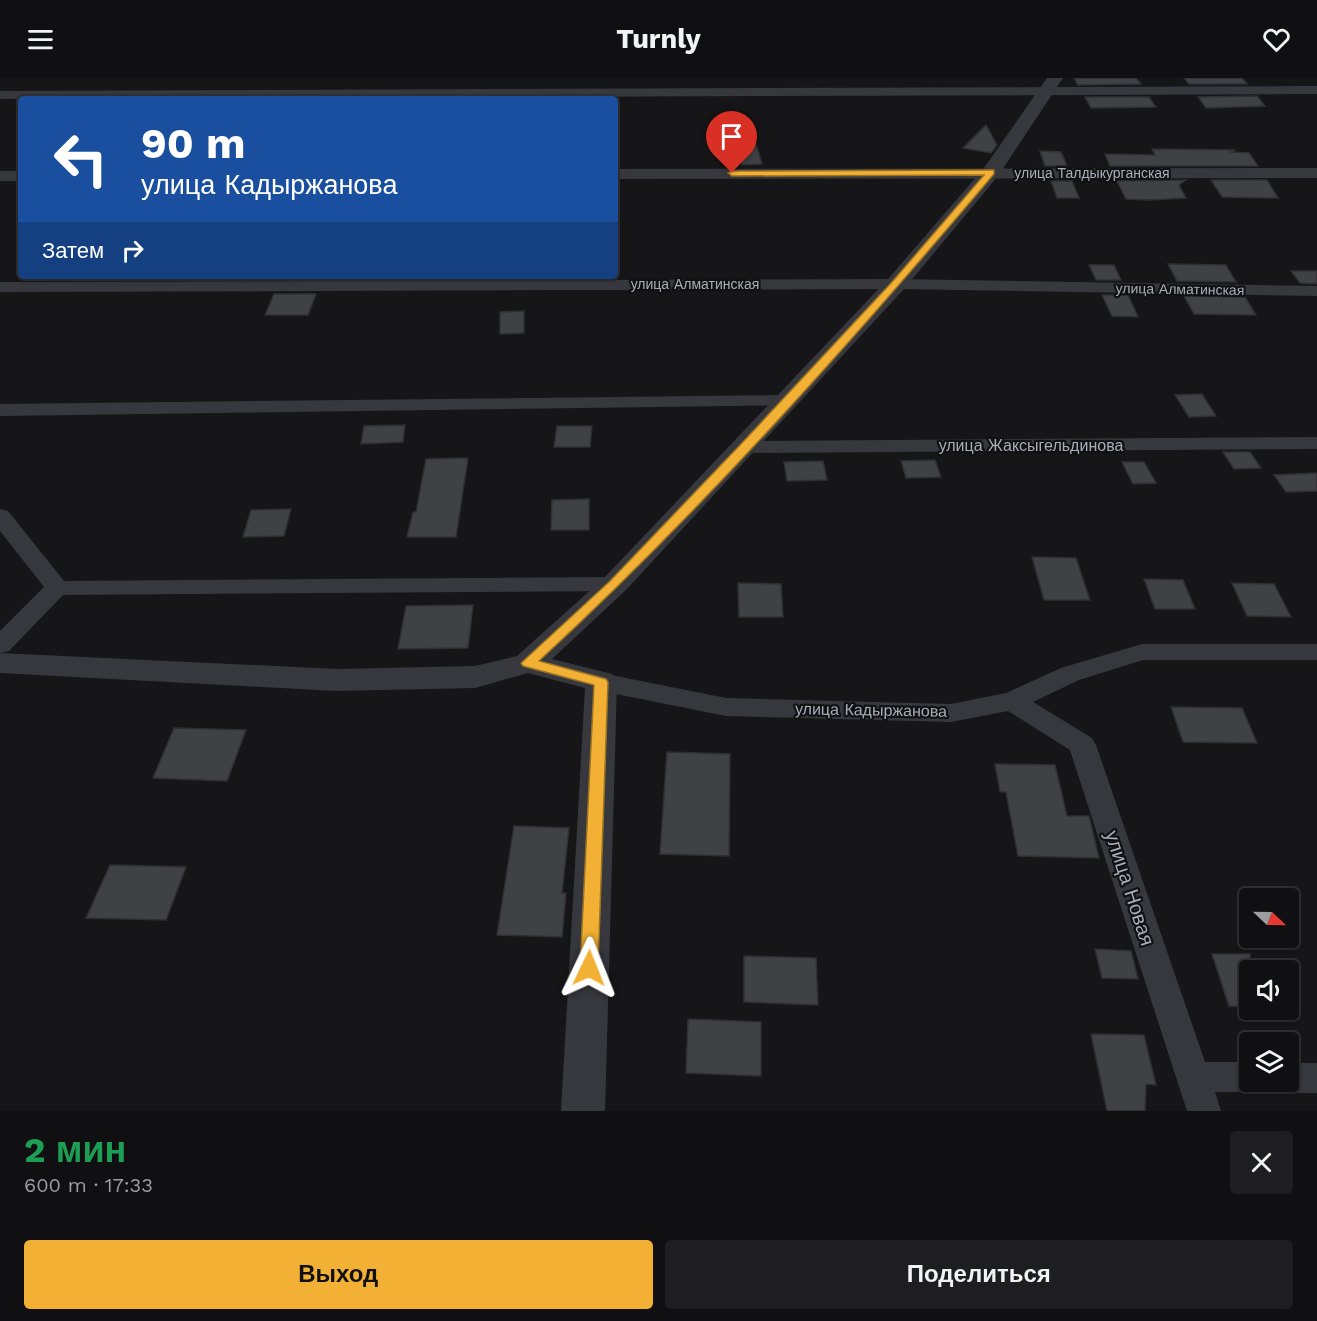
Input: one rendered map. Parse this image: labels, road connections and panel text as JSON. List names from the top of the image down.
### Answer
{
  "streets": {
    "street": [
      "улица Талдыкурганская",
      "улица Алматинская",
      "улица Жаксыгельдинова",
      "улица Кадыржанова",
      "улица Новая"
    ]
  },
  "crossings": [
    ["улица Кадыржанова", "улица Новая"]
  ],
  "north": "right",
  "page": {
    "header": "Turnly",
    "turn": ["90 m", "улица Кадыржанова"],
    "then": "Затем",
    "heading": ["2 мин", "600 m · 17:33"],
    "buttons": ["Выход", "Поделиться"]
  }
}
